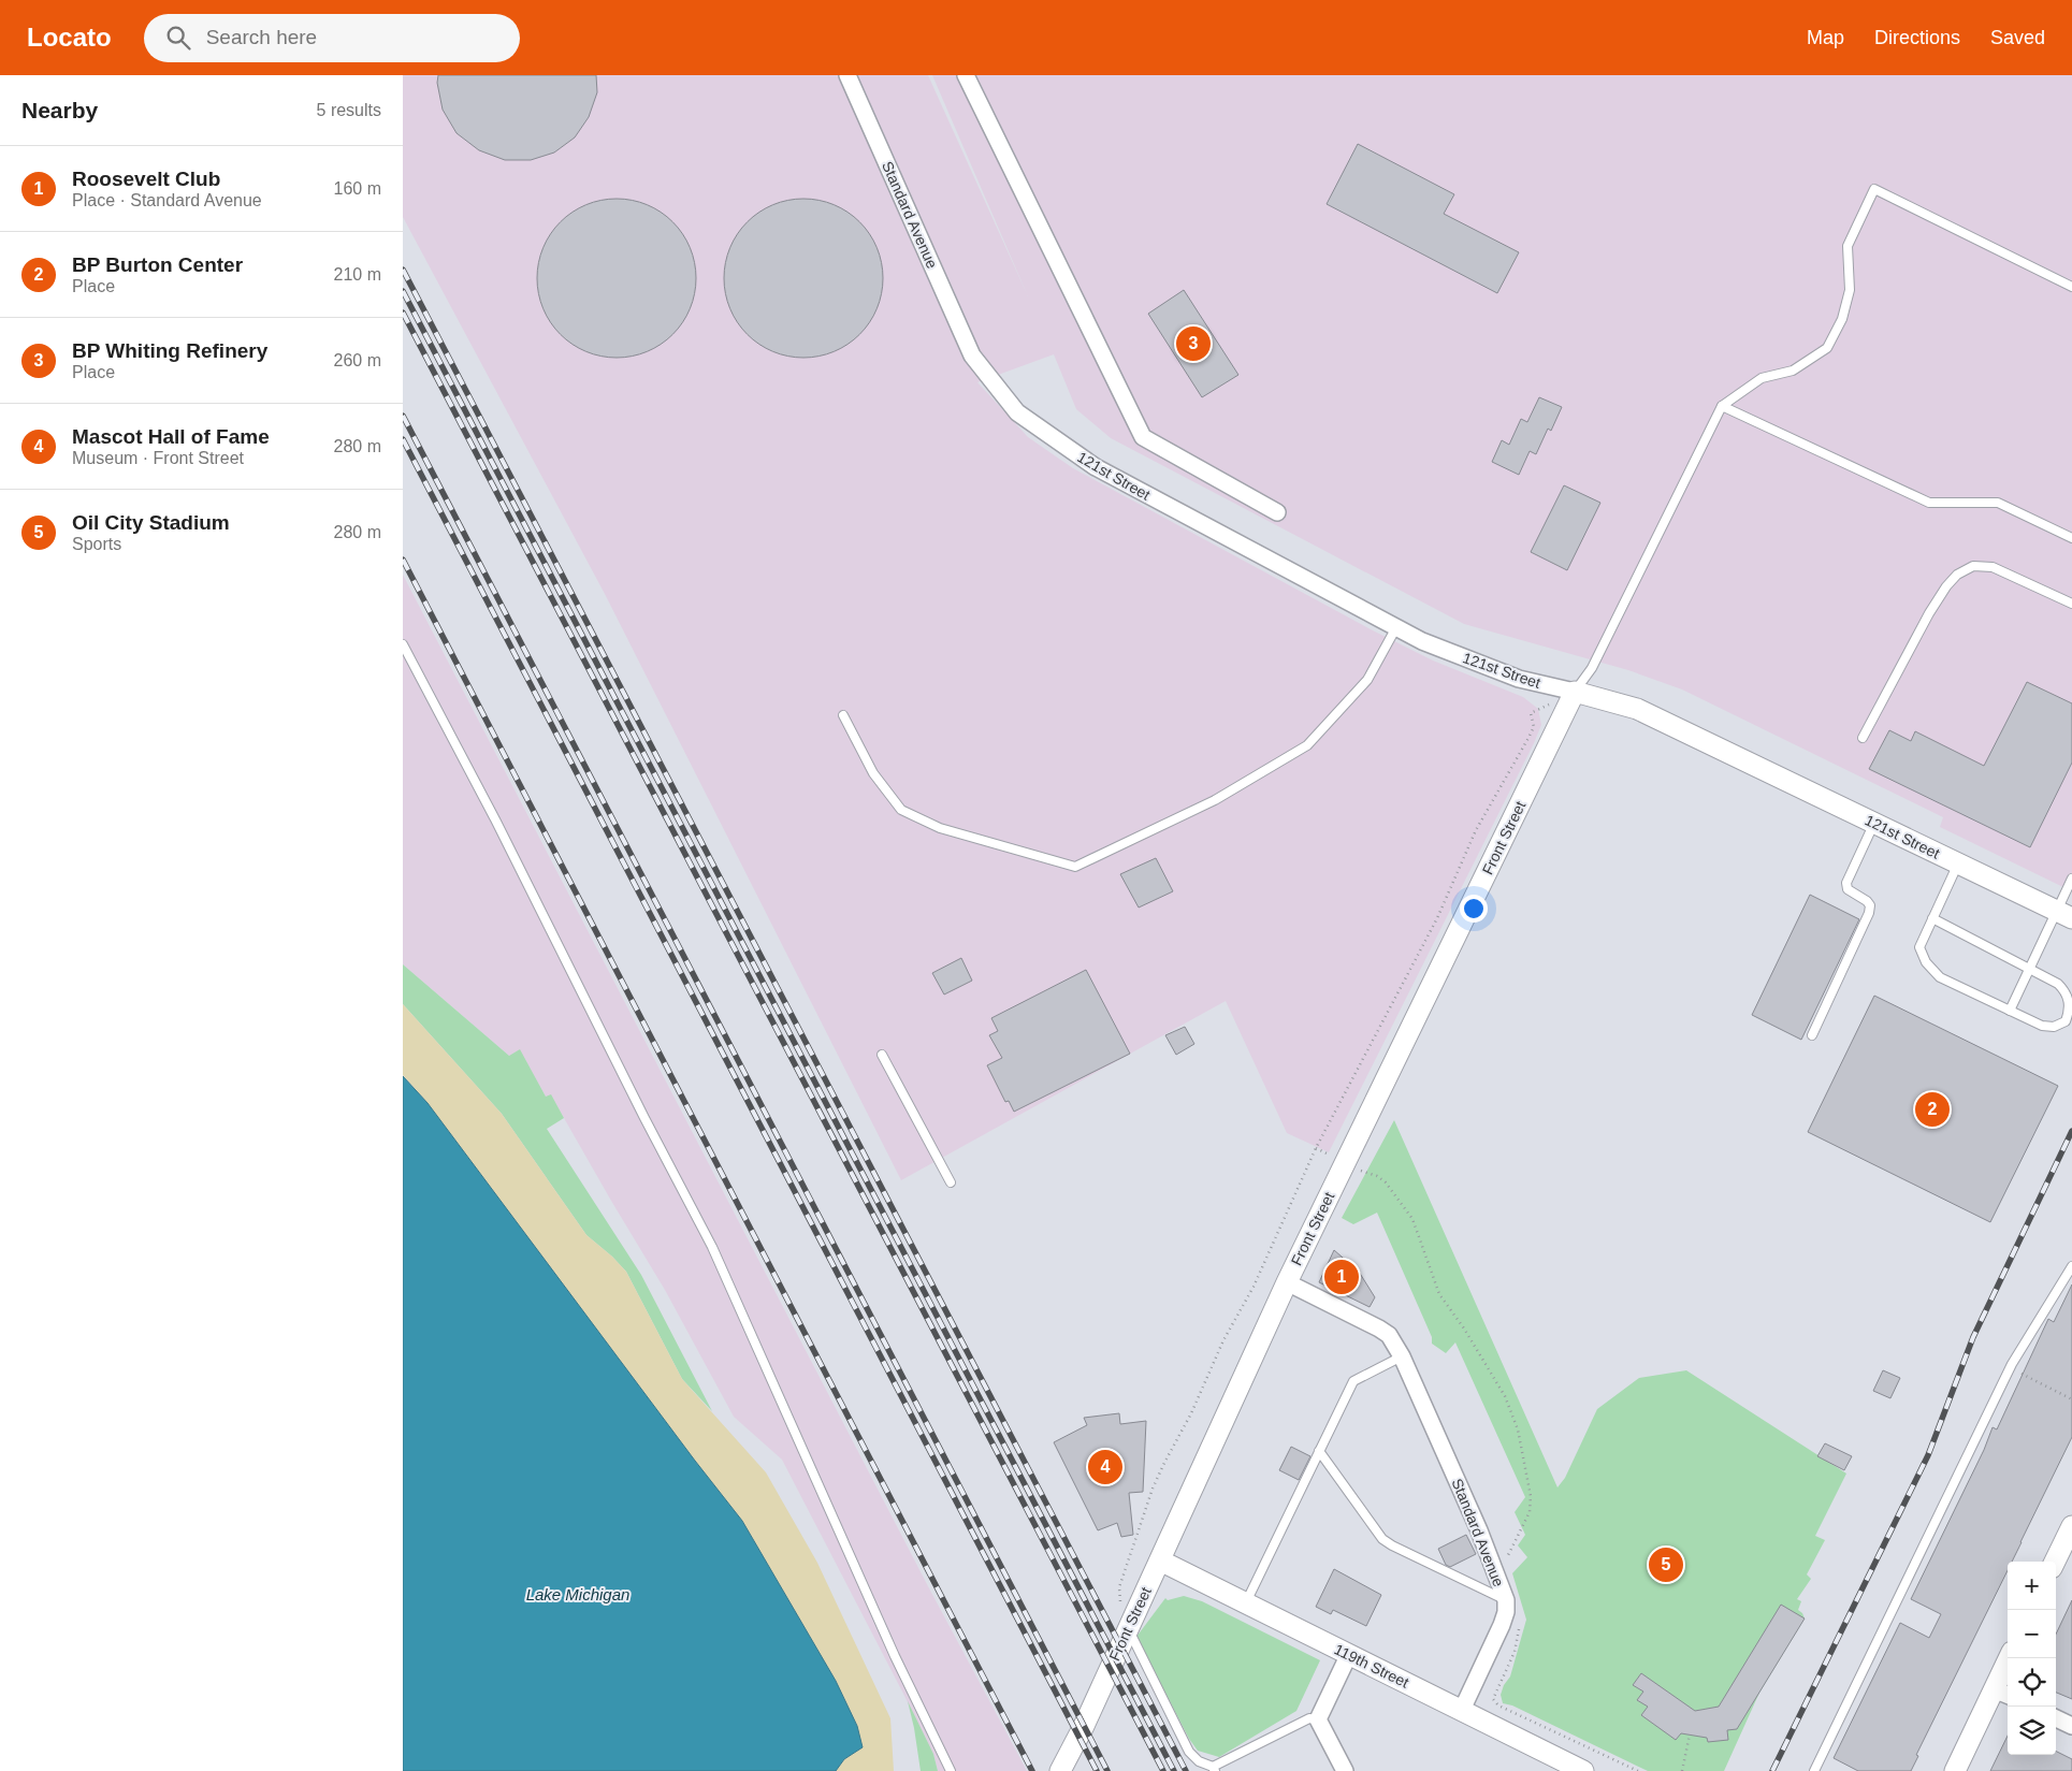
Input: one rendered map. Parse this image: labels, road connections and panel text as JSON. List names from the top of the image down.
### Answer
{
  "streets": {
    "street": [
      "Standard Avenue",
      "121st Street",
      "Front Street",
      "119th Street"
    ]
  },
  "crossings": [
    ["Standard Avenue", "121st Street"],
    ["Standard Avenue", "Front Street"],
    ["Standard Avenue", "119th Street"],
    ["121st Street", "Front Street"],
    ["Front Street", "119th Street"]
  ],
  "water": ["Lake Michigan"],
  "page": {
    "header": "Locato",
    "search": "Search here",
    "nav": ["Map", "Directions", "Saved"],
    "heading": ["Nearby", "5 results"],
    "list": [
      {
        "mark": "1",
        "name": "Roosevelt Club",
        "note": "Place · Standard Avenue",
        "value": "160 m"
      },
      {
        "mark": "2",
        "name": "BP Burton Center",
        "note": "Place",
        "value": "210 m"
      },
      {
        "mark": "3",
        "name": "BP Whiting Refinery",
        "note": "Place",
        "value": "260 m"
      },
      {
        "mark": "4",
        "name": "Mascot Hall of Fame",
        "note": "Museum · Front Street",
        "value": "280 m"
      },
      {
        "mark": "5",
        "name": "Oil City Stadium",
        "note": "Sports",
        "value": "280 m"
      }
    ],
    "pins": [
      "3",
      "2",
      "1",
      "4",
      "5"
    ],
    "map_buttons": ["+", "−"]
  }
}
